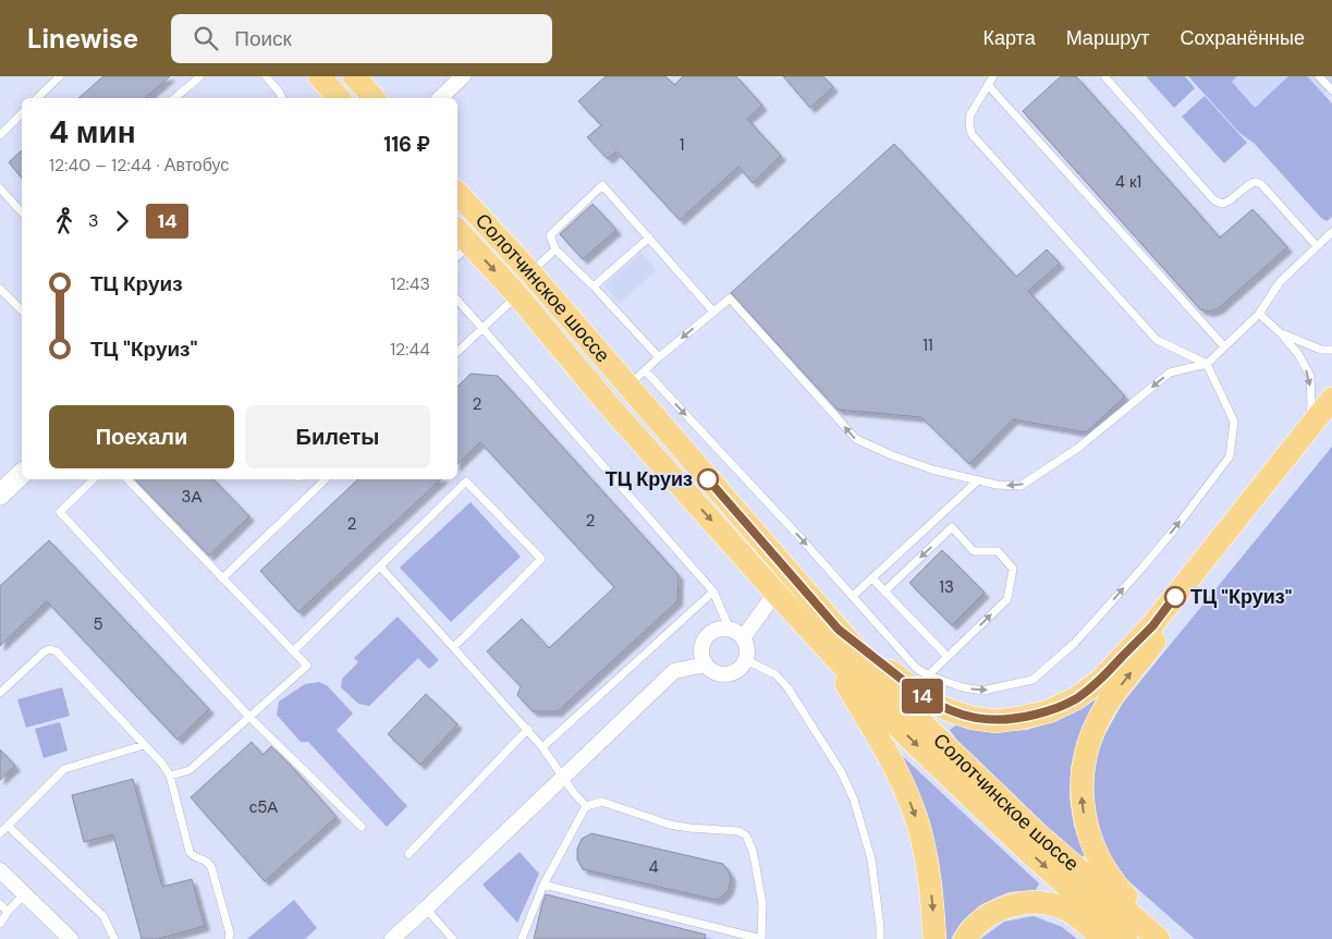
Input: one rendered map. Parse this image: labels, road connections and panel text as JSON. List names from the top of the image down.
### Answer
{
  "streets": {
    "main road": ["Солотчинское шоссе"]
  },
  "places": ["ТЦ Круиз", "ТЦ \"Круиз\""],
  "lines": ["bus line 14"],
  "house_numbers": [
    "1",
    "4 к1",
    "11",
    "2",
    "3А",
    "2",
    "2",
    "13",
    "5",
    "с5А",
    "4"
  ],
  "page": {
    "header": "Linewise",
    "search": "Поиск",
    "nav": ["Карта", "Маршрут", "Сохранённые"],
    "on_map": "14",
    "heading": ["4 мин", "12:40 – 12:44 · Автобус", "116 ₽"],
    "legs": ["3", "14"],
    "list": [
      {
        "name": "ТЦ Круиз",
        "value": "12:43"
      },
      {
        "name": "ТЦ \"Круиз\"",
        "value": "12:44"
      }
    ],
    "buttons": ["Поехали", "Билеты"]
  }
}
